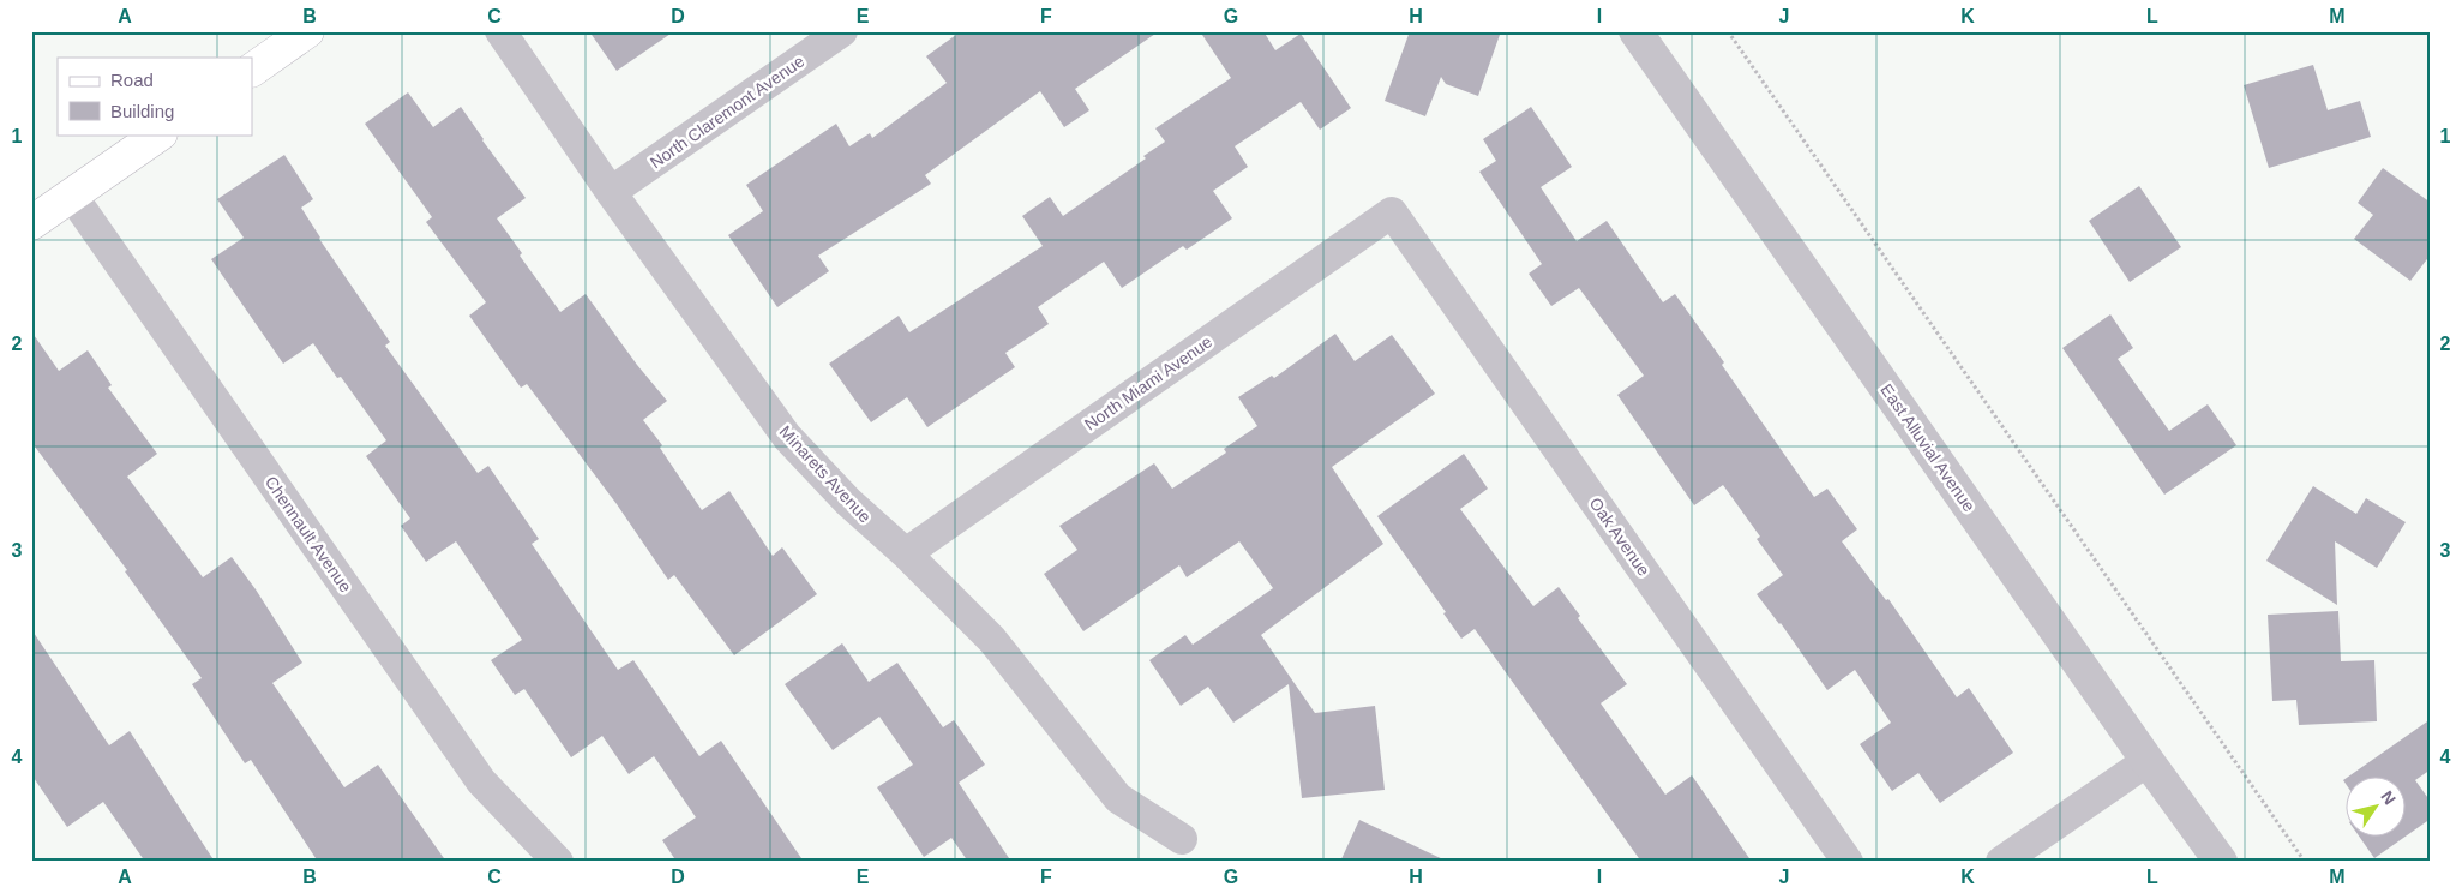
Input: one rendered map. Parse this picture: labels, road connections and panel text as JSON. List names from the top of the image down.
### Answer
{
  "streets": {
    "street": [
      "North Claremont Avenue",
      "North Miami Avenue",
      "East Alluvial Avenue",
      "Minarets Avenue",
      "Chennault Avenue",
      "Oak Avenue"
    ]
  },
  "crossings": [
    ["North Claremont Avenue", "Minarets Avenue"],
    ["North Miami Avenue", "Minarets Avenue"],
    ["North Miami Avenue", "Oak Avenue"]
  ],
  "legend": ["Road", "Building"],
  "north": "top right",
  "grid": {
    "columns": [
      "A",
      "B",
      "C",
      "D",
      "E",
      "F",
      "G",
      "H",
      "I",
      "J",
      "K",
      "L",
      "M"
    ],
    "rows": [
      "1",
      "2",
      "3",
      "4"
    ]
  }
}
